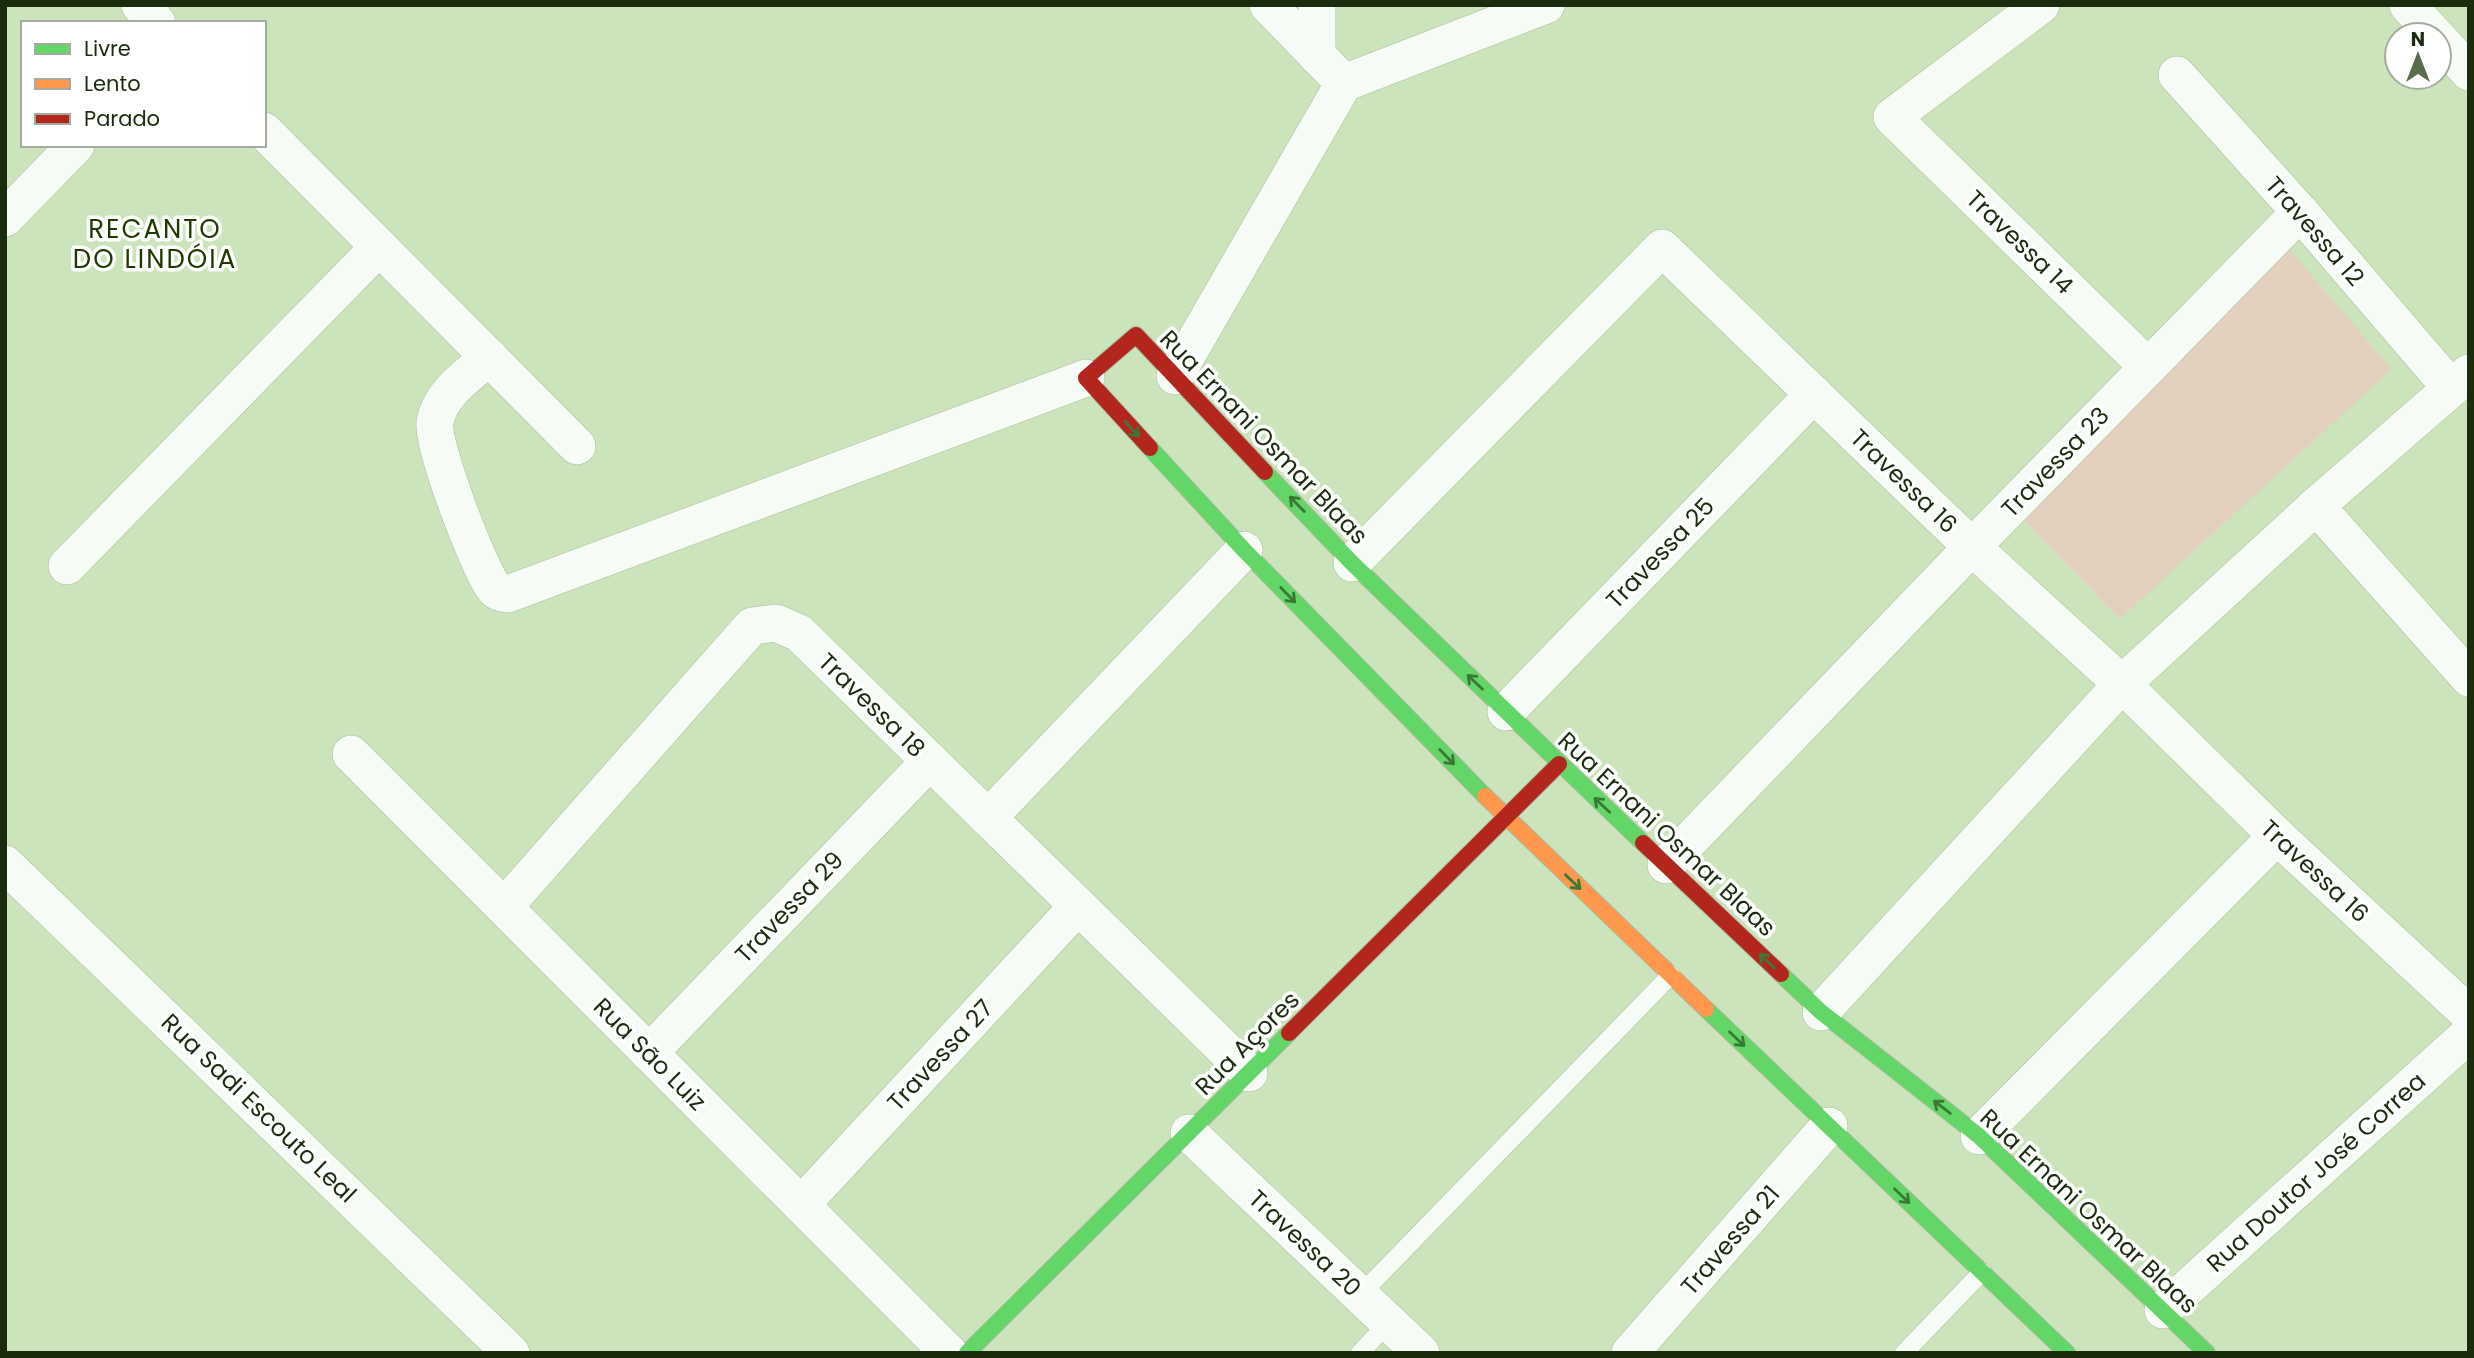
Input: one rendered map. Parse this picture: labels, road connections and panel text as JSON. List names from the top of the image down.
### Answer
{
  "streets": {
    "street": [
      "Travessa 12",
      "Travessa 14",
      "Rua Ernani Osmar Blaas",
      "Travessa 23",
      "Travessa 16",
      "Travessa 25",
      "Travessa 18",
      "Travessa 29",
      "Rua Açores",
      "Rua São Luiz",
      "Travessa 27",
      "Rua Sadi Escouto Leal",
      "Rua Doutor José Correa",
      "Travessa 21",
      "Travessa 20"
    ]
  },
  "crossings": [
    ["Travessa 12", "Travessa 23"],
    ["Travessa 14", "Travessa 23"],
    ["Rua Ernani Osmar Blaas", "Travessa 23"],
    ["Rua Ernani Osmar Blaas", "Travessa 16"],
    ["Rua Ernani Osmar Blaas", "Travessa 25"],
    ["Rua Ernani Osmar Blaas", "Rua Açores"],
    ["Rua Ernani Osmar Blaas", "Rua Doutor José Correa"],
    ["Travessa 23", "Travessa 16"],
    ["Travessa 16", "Travessa 25"],
    ["Travessa 18", "Travessa 29"],
    ["Travessa 18", "Rua Açores"],
    ["Travessa 18", "Rua São Luiz"],
    ["Travessa 18", "Travessa 27"],
    ["Travessa 29", "Rua São Luiz"],
    ["Rua Açores", "Travessa 20"],
    ["Rua São Luiz", "Travessa 27"]
  ],
  "districts": ["RECANTO DO LINDÓIA"],
  "legend": ["Livre", "Lento", "Parado"],
  "north": "top"
}
